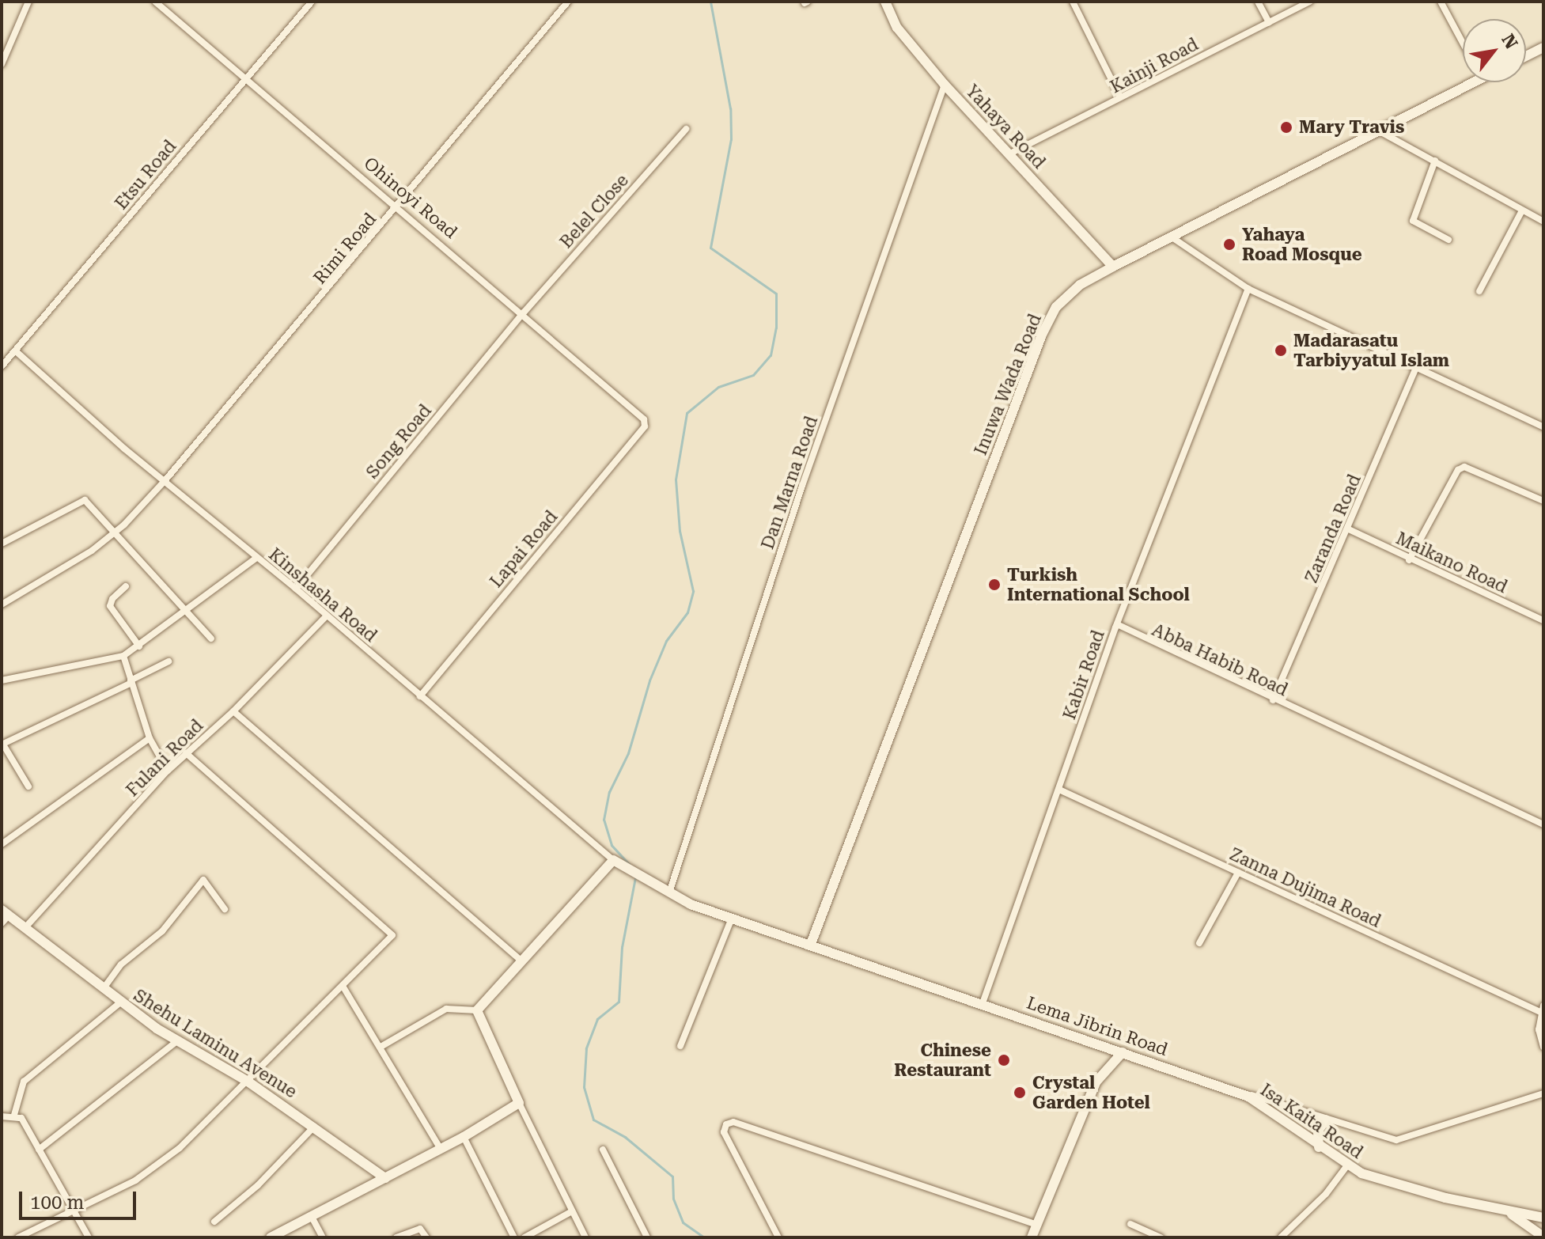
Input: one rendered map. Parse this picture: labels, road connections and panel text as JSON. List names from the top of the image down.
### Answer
{
  "streets": {
    "street": [
      "Kainji Road",
      "Yahaya Road",
      "Etsu Road",
      "Ohinoyi Road",
      "Belel Close",
      "Rimi Road",
      "Inuwa Wada Road",
      "Song Road",
      "Dan Marna Road",
      "Zaranda Road",
      "Lapai Road",
      "Maikano Road",
      "Kinshasha Road",
      "Abba Habib Road",
      "Kabir Road",
      "Fulani Road",
      "Zanna Dujima Road",
      "Lema Jibrin Road",
      "Shehu Laminu Avenue",
      "Isa Kaita Road"
    ]
  },
  "crossings": [
    ["Kainji Road", "Yahaya Road"],
    ["Yahaya Road", "Inuwa Wada Road"],
    ["Yahaya Road", "Dan Marna Road"],
    ["Etsu Road", "Ohinoyi Road"],
    ["Etsu Road", "Kinshasha Road"],
    ["Ohinoyi Road", "Belel Close"],
    ["Ohinoyi Road", "Rimi Road"],
    ["Ohinoyi Road", "Song Road"],
    ["Ohinoyi Road", "Lapai Road"],
    ["Belel Close", "Song Road"],
    ["Rimi Road", "Kinshasha Road"],
    ["Inuwa Wada Road", "Lema Jibrin Road"],
    ["Song Road", "Kinshasha Road"],
    ["Dan Marna Road", "Lema Jibrin Road"],
    ["Zaranda Road", "Maikano Road"],
    ["Zaranda Road", "Abba Habib Road"],
    ["Lapai Road", "Kinshasha Road"],
    ["Kinshasha Road", "Fulani Road"],
    ["Kinshasha Road", "Lema Jibrin Road"],
    ["Abba Habib Road", "Kabir Road"],
    ["Kabir Road", "Zanna Dujima Road"],
    ["Kabir Road", "Lema Jibrin Road"],
    ["Fulani Road", "Shehu Laminu Avenue"],
    ["Lema Jibrin Road", "Isa Kaita Road"]
  ],
  "places": [
    "Mary Travis",
    "Yahaya Road Mosque",
    "Madarasatu Tarbiyyatul Islam",
    "Turkish International School",
    "Chinese Restaurant",
    "Crystal Garden Hotel"
  ],
  "scale_bar": "100 m",
  "north": "top right"
}
